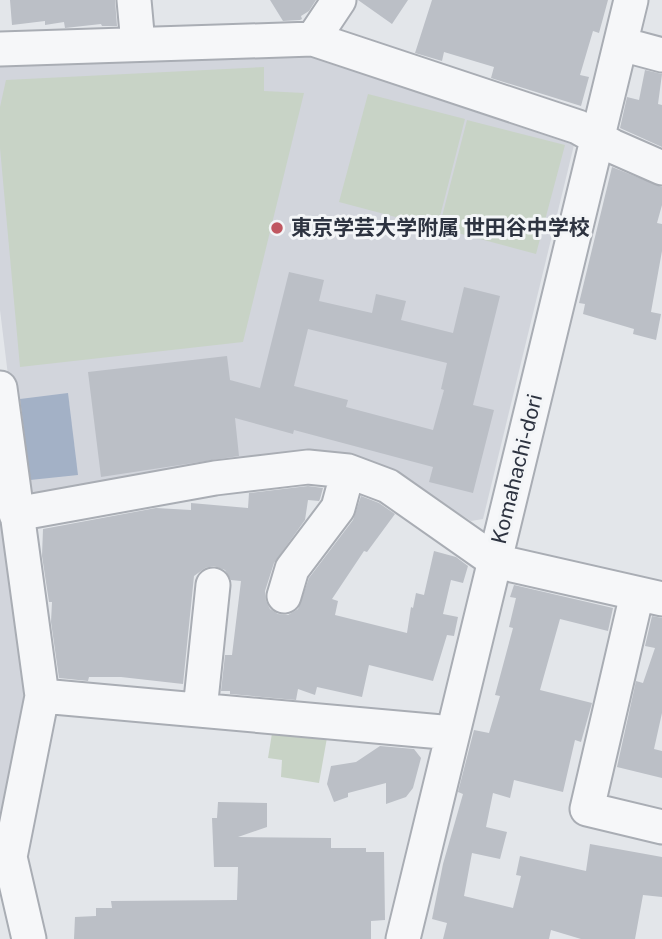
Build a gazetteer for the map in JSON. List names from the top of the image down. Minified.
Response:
{"streets":{"street":["Komahachi-dori"]},"places":["東京学芸大学附属 世田谷中学校"]}
